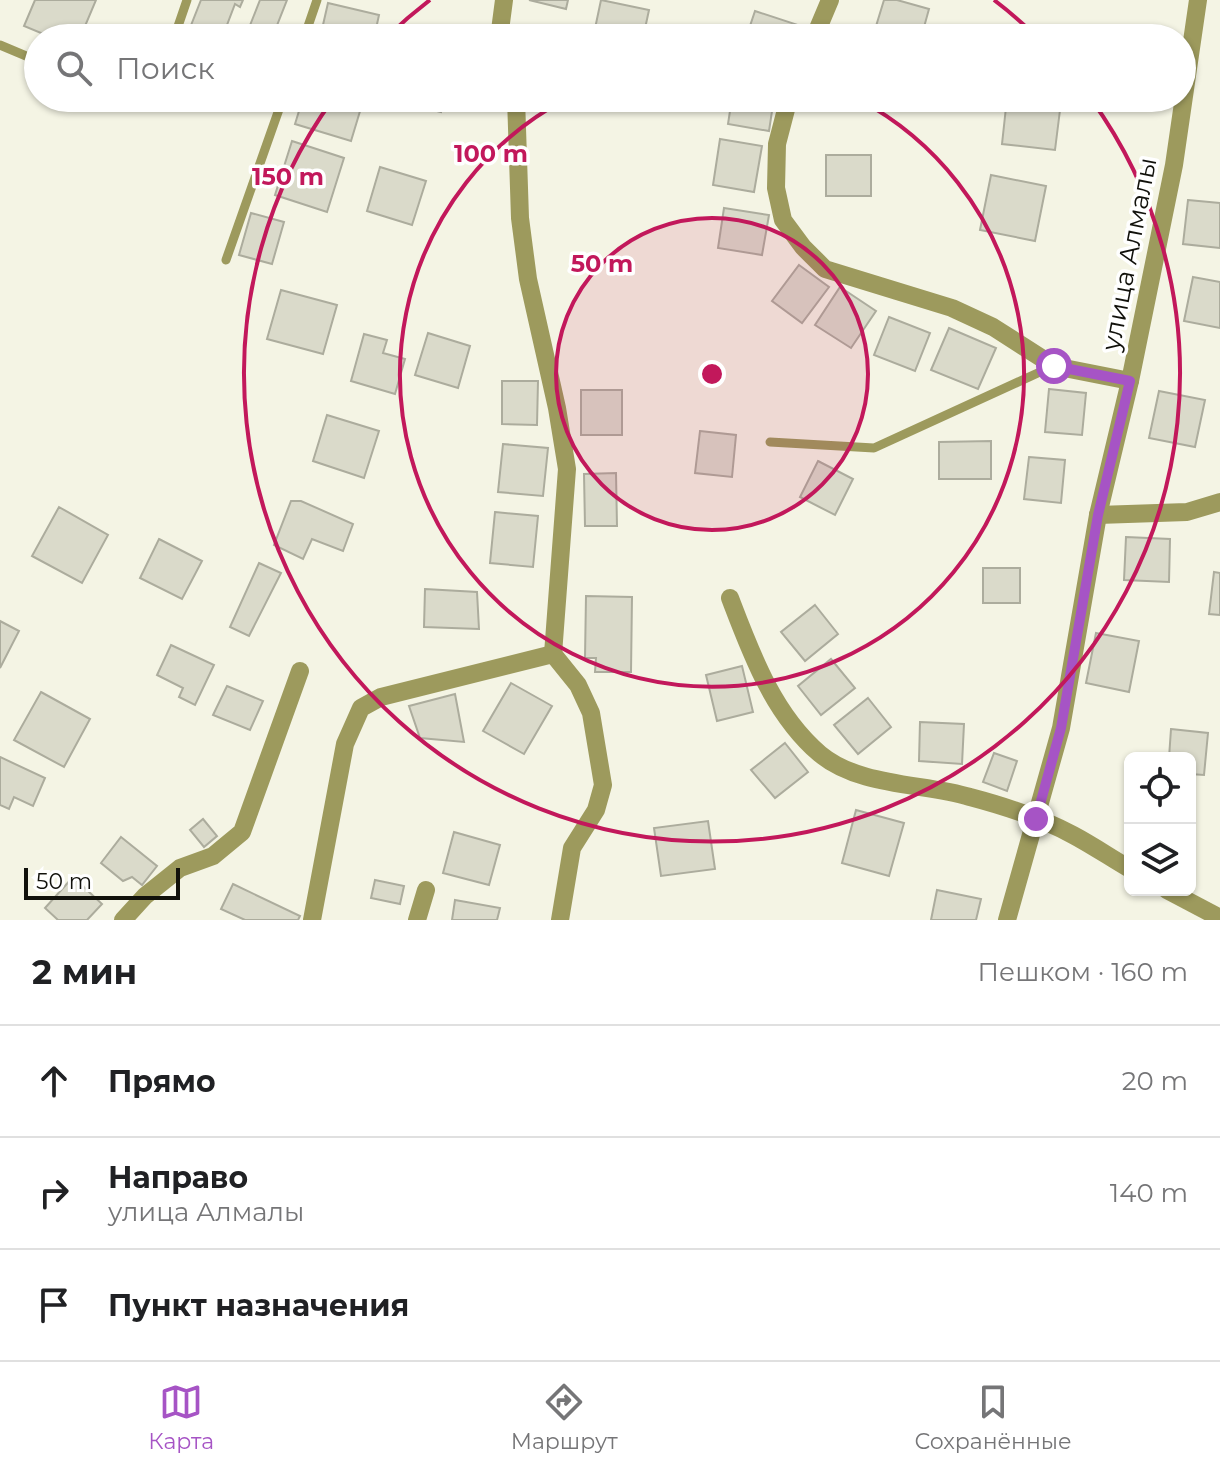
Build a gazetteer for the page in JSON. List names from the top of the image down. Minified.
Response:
{"streets":{"street":["улица Алмалы"]},"scale_bar":"50 m","page":{"search":"Поиск","scale":"50 m","heading":["2 мин","Пешком · 160 m"],"list":[["Прямо","20 m"],["Направо","улица Алмалы","140 m"],"Пункт назначения"],"nav":["Карта","Маршрут","Сохранённые"]},"rings":["100 m","150 m","50 m"]}
